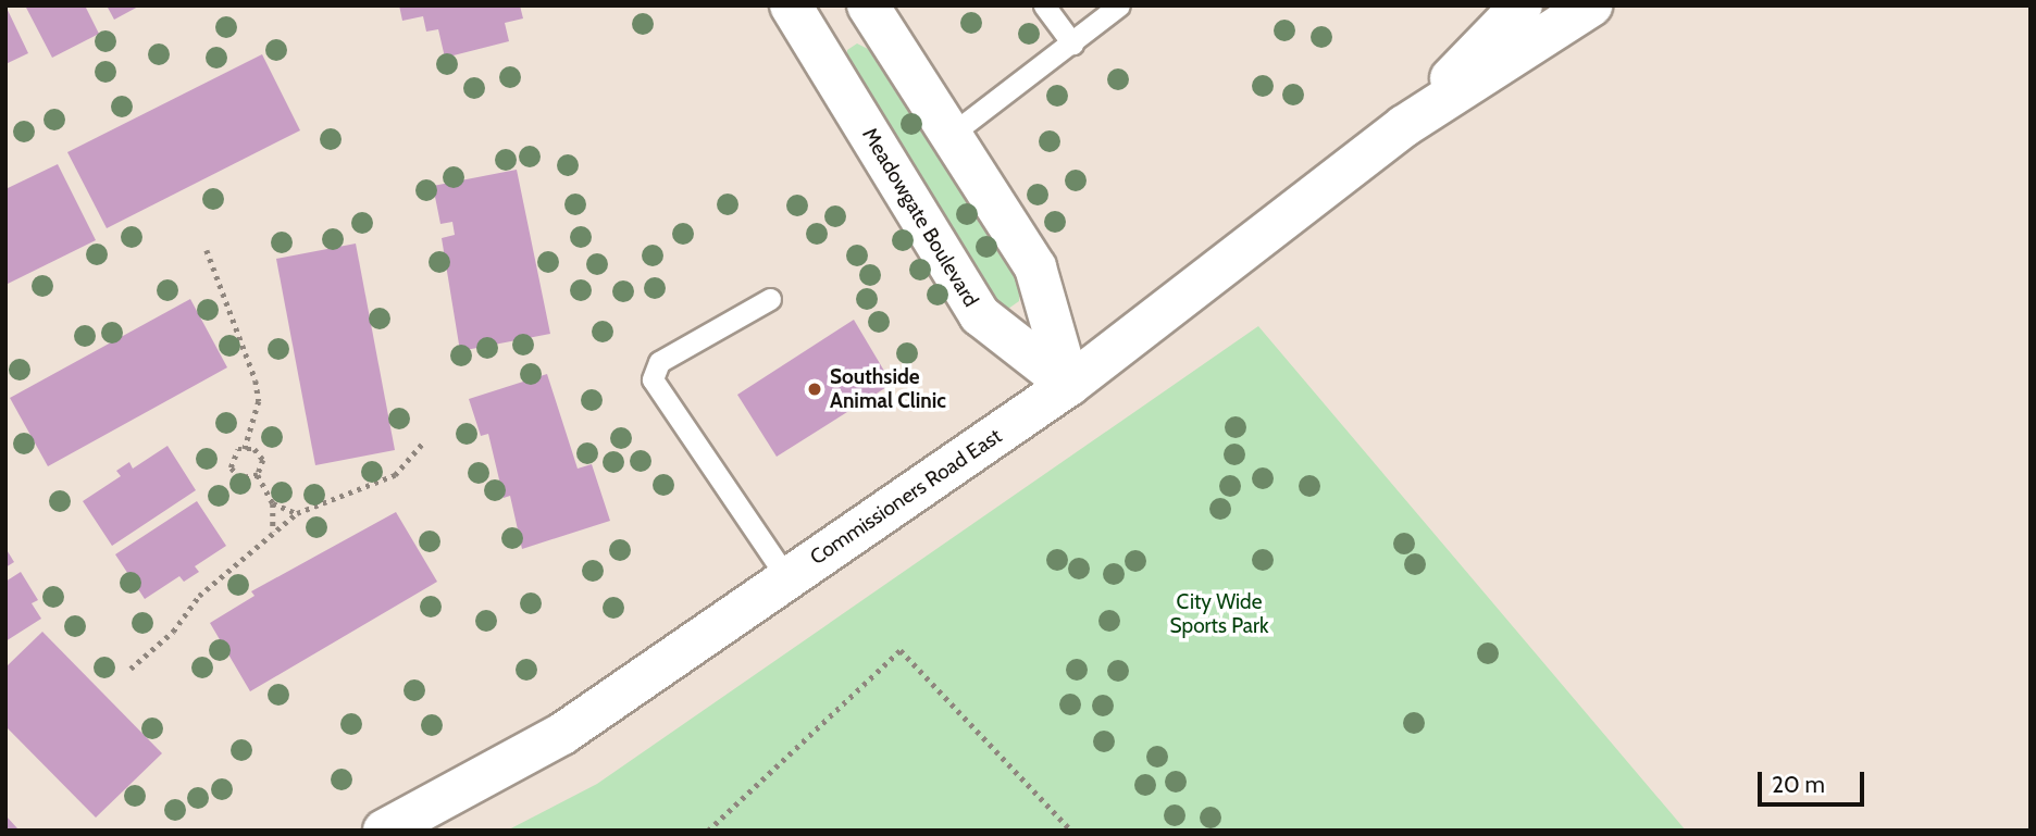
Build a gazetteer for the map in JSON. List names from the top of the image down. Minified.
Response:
{"streets":{"main road":["Meadowgate Boulevard","Commissioners Road East"]},"crossings":[["Meadowgate Boulevard","Commissioners Road East"]],"parks":["City Wide Sports Park"],"places":["Southside Animal Clinic"],"scale_bar":"20 m"}
